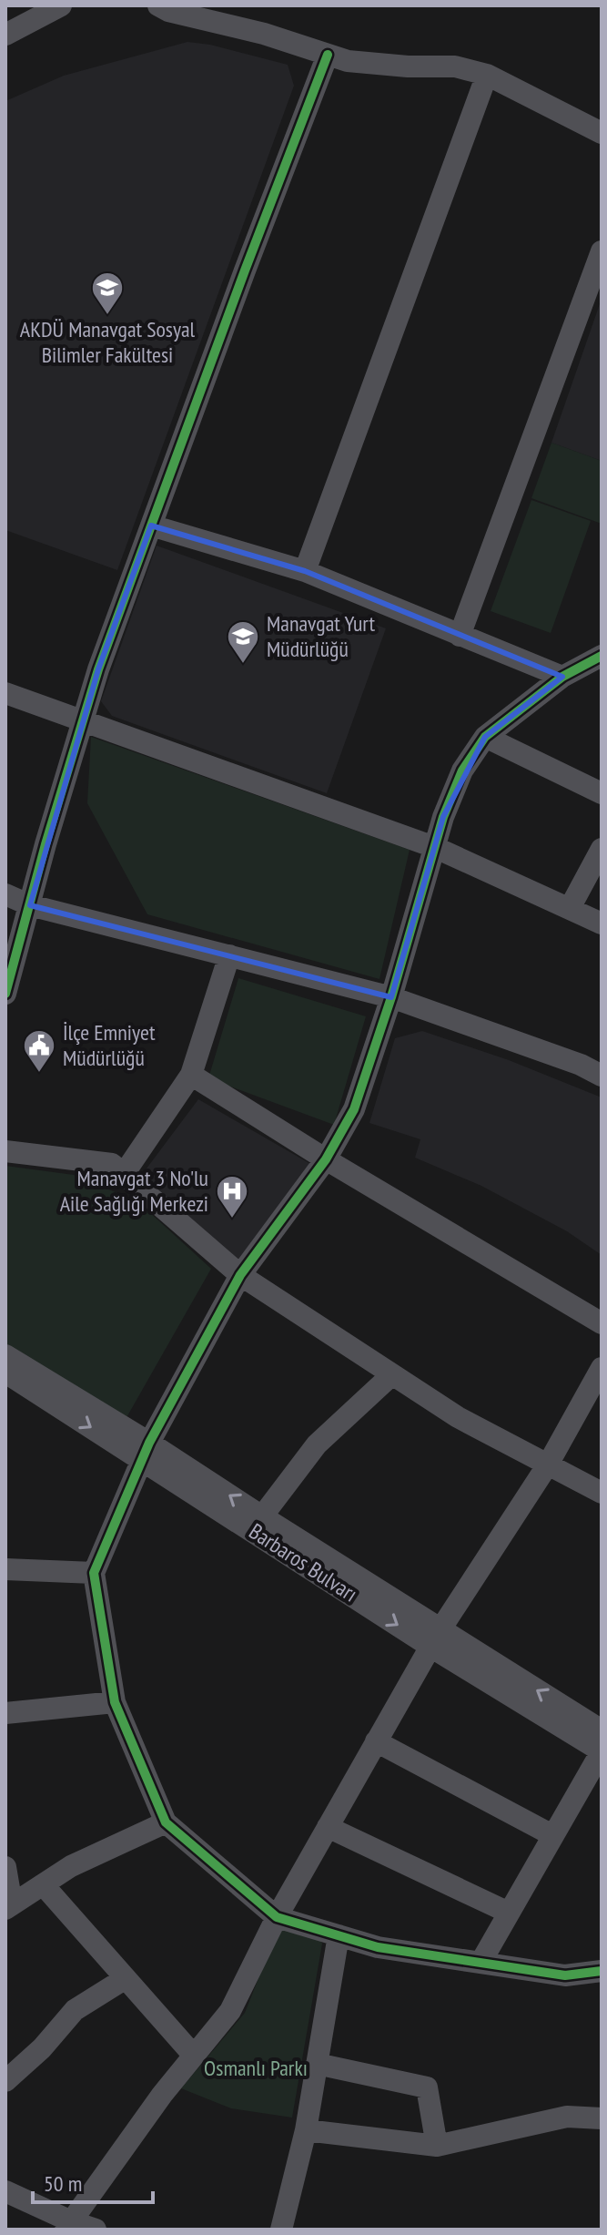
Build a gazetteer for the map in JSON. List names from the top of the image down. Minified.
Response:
{"streets":{"street":["Barbaros Bulvarı"]},"parks":["Osmanlı Parkı"],"places":{"school or university":["AKDÜ Manavgat Sosyal Bilimler Fakültesi","Manavgat Yurt Müdürlüğü"],"public building":["İlçe Emniyet Müdürlüğü"],"hospital":["Manavgat 3 No'lu Aile Sağlığı Merkezi"]},"scale_bar":"50 m"}
